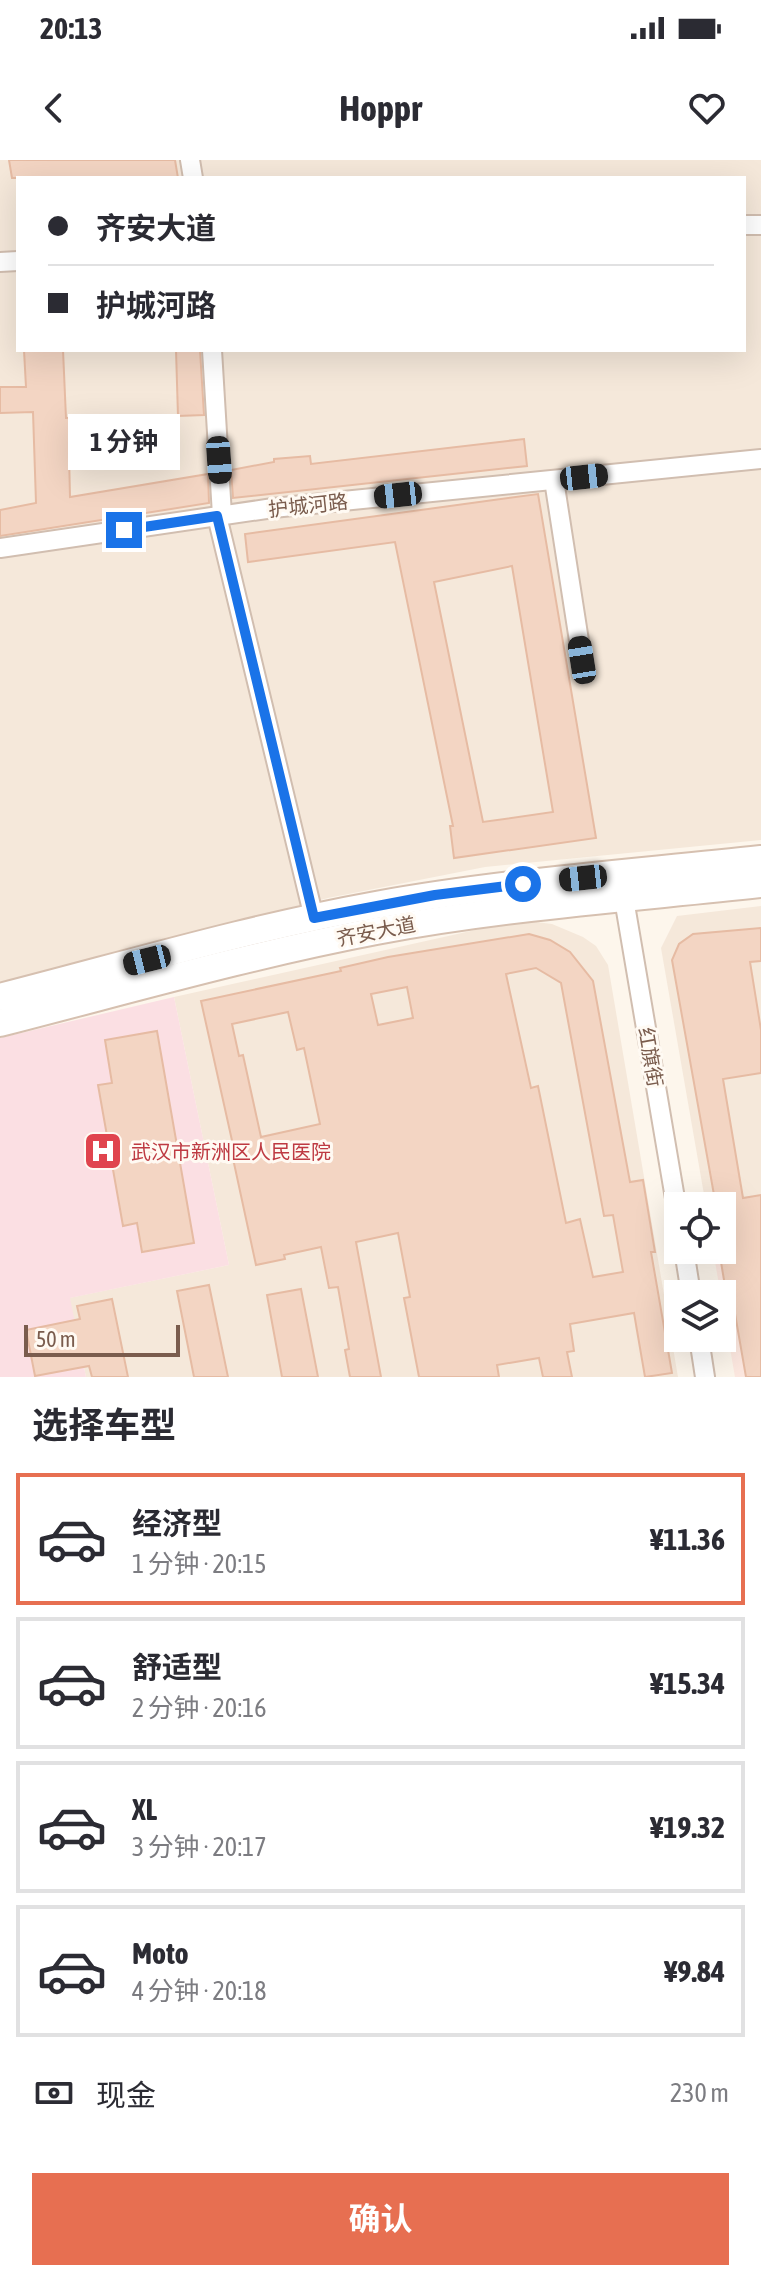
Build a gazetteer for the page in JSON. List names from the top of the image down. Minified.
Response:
{"streets":{"main road":["齐安大道"],"street":["护城河路","红旗街"]},"crossings":[["齐安大道","红旗街"]],"places":{"hospital":["武汉市新洲区人民医院"]},"scale_bar":"50 m","page":{"status":"20:13","header":"Hoppr","banner":["齐安大道","护城河路"],"bubble":"1 分钟","scale":"50 m","heading":"选择车型","list":[{"name":"经济型","note":"1 分钟 · 20:15","value":"¥11.36"},{"name":"舒适型","note":"2 分钟 · 20:16","value":"¥15.34"},{"name":"XL","note":"3 分钟 · 20:17","value":"¥19.32"},{"name":"Moto","note":"4 分钟 · 20:18","value":"¥9.84"}],"pay":["现金","230 m"],"buttons":"确认"}}
